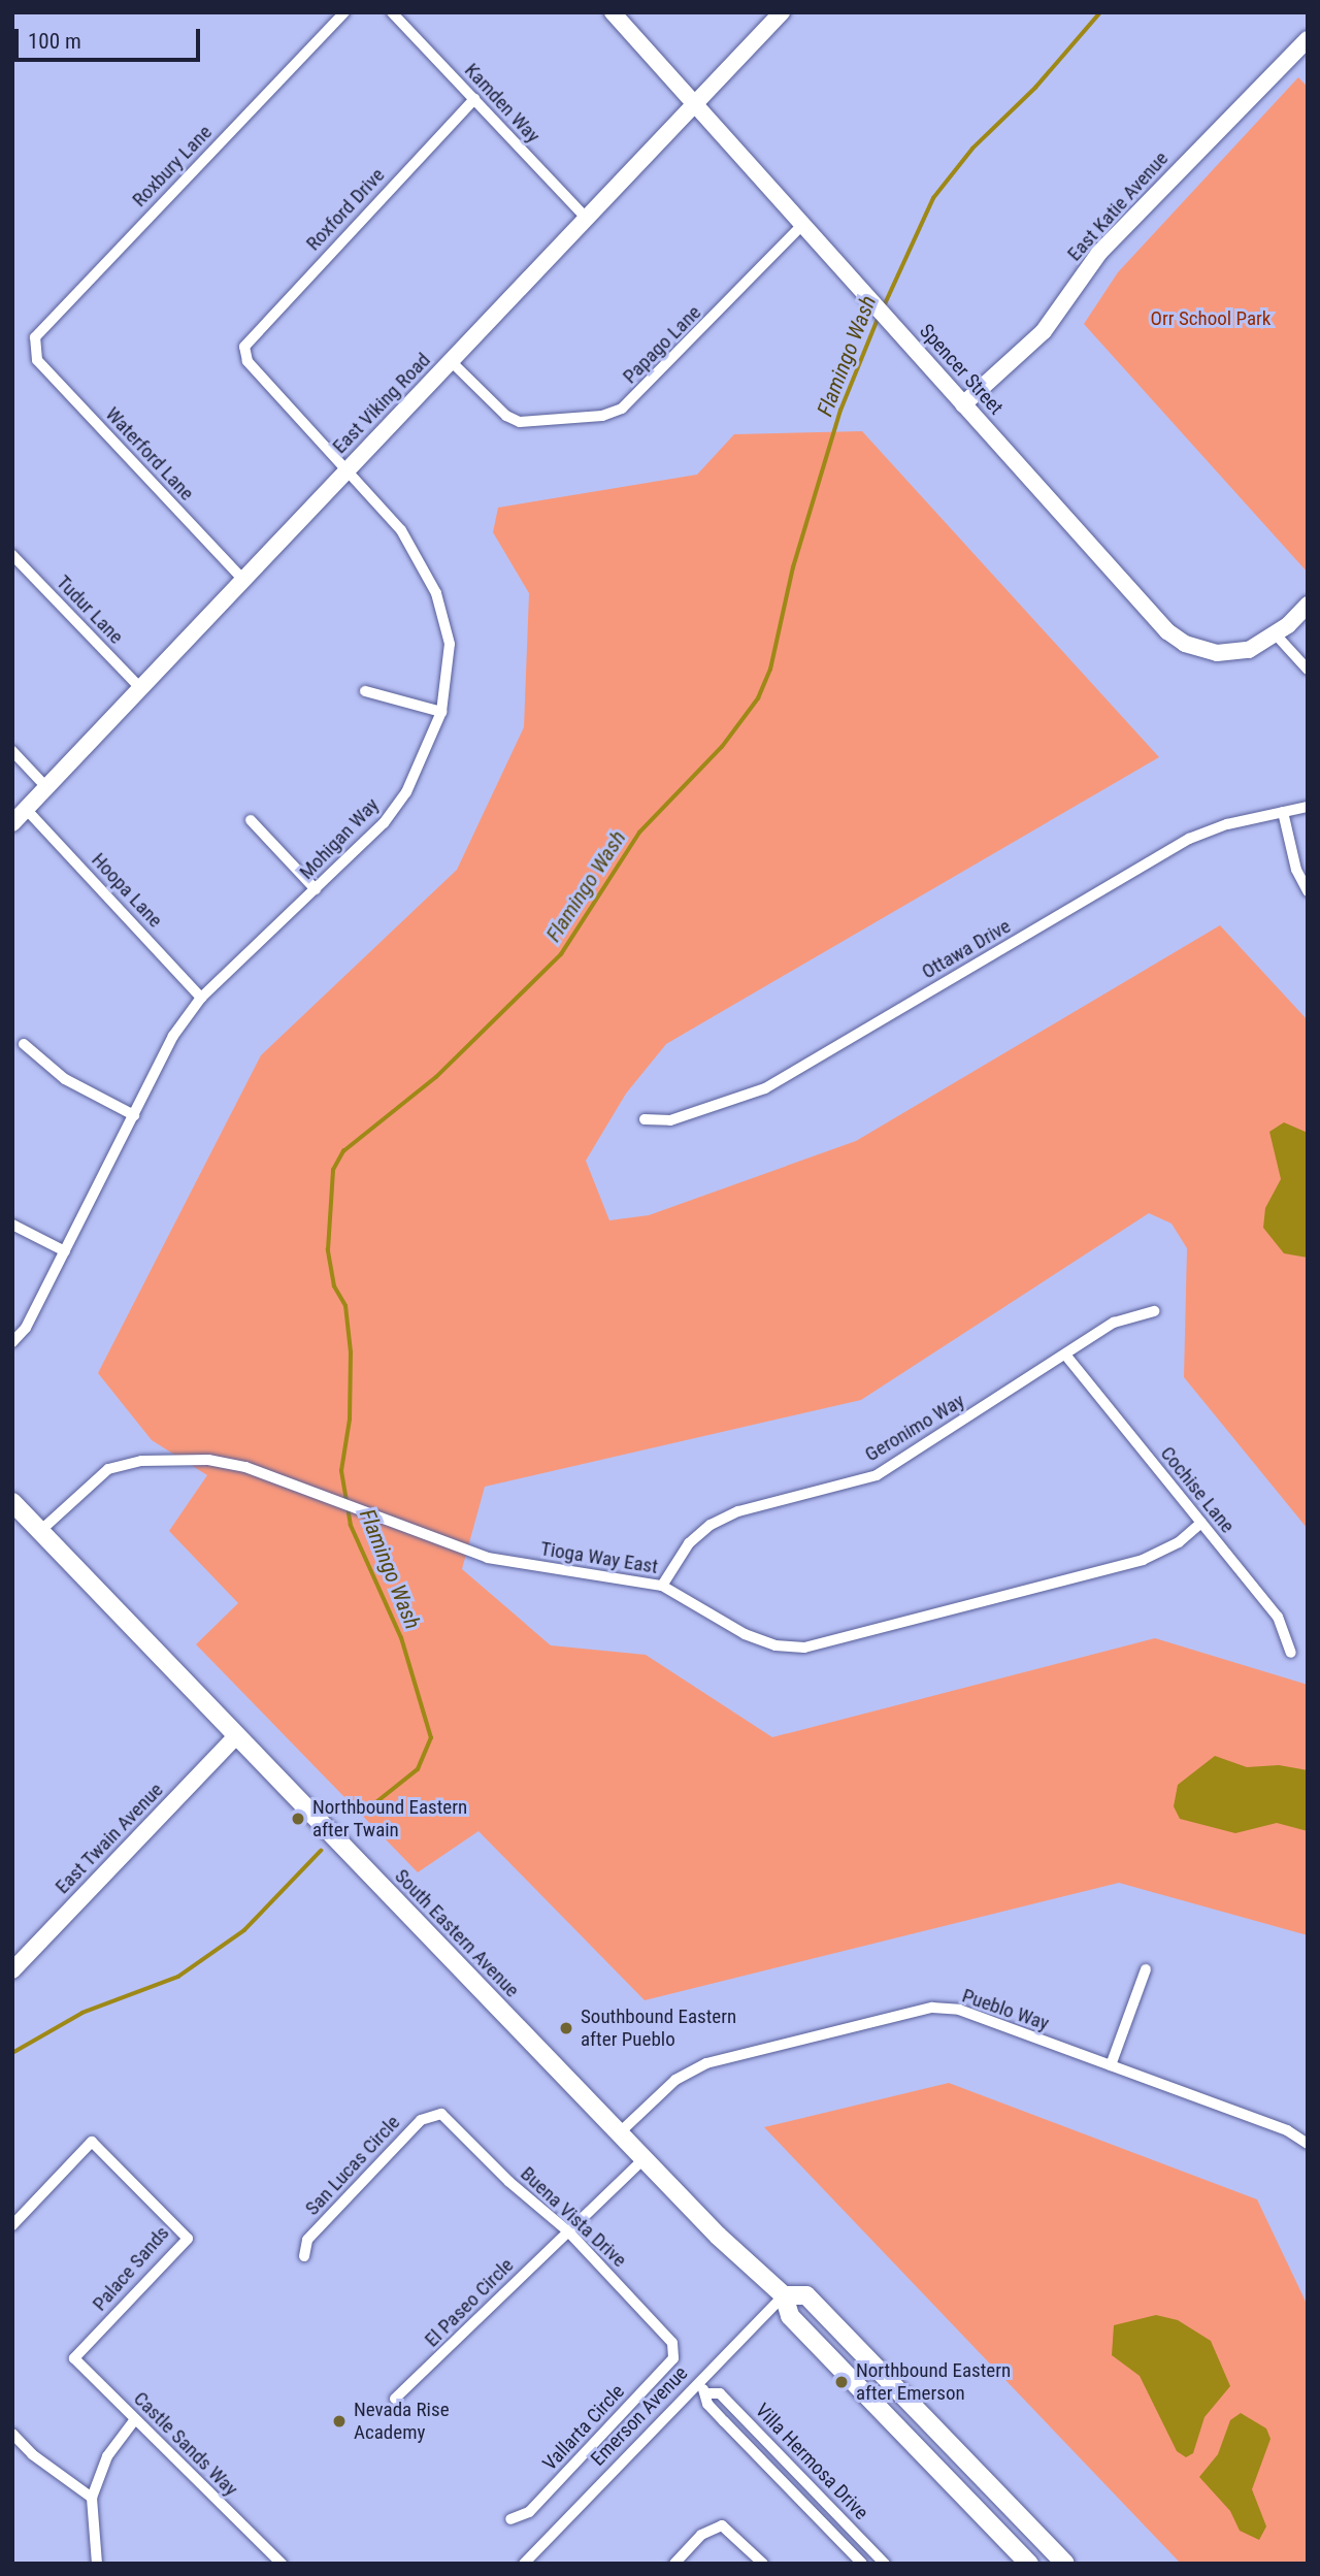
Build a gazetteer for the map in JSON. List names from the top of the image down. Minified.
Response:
{"streets":{"main road":["South Eastern Avenue"],"street":["Kamden Way","Roxbury Lane","East Katie Avenue","Roxford Drive","Papago Lane","Spencer Street","East Viking Road","Waterford Lane","Tudur Lane","Mohigan Way","Hoopa Lane","Ottawa Drive","Geronimo Way","Cochise Lane","Tioga Way East","East Twain Avenue","Pueblo Way","San Lucas Circle","Buena Vista Drive","Palace Sands","El Paseo Circle","Emerson Avenue","Vallarta Circle","Castle Sands Way","Villa Hermosa Drive"]},"crossings":[["Kamden Way","Roxford Drive"],["Kamden Way","East Viking Road"],["Roxbury Lane","Waterford Lane"],["East Katie Avenue","Spencer Street"],["Roxford Drive","Mohigan Way"],["Papago Lane","Spencer Street"],["Papago Lane","East Viking Road"],["Spencer Street","East Viking Road"],["East Viking Road","Waterford Lane"],["East Viking Road","Tudur Lane"],["East Viking Road","Mohigan Way"],["East Viking Road","Hoopa Lane"],["Mohigan Way","Hoopa Lane"],["Geronimo Way","Cochise Lane"],["Geronimo Way","Tioga Way East"],["Cochise Lane","Tioga Way East"],["Tioga Way East","South Eastern Avenue"],["East Twain Avenue","South Eastern Avenue"],["South Eastern Avenue","Pueblo Way"],["South Eastern Avenue","El Paseo Circle"],["South Eastern Avenue","Emerson Avenue"],["San Lucas Circle","Buena Vista Drive"],["Buena Vista Drive","El Paseo Circle"],["Buena Vista Drive","Vallarta Circle"],["Palace Sands","Castle Sands Way"],["Emerson Avenue","Villa Hermosa Drive"]],"water":["Flamingo Wash"],"parks":["Orr School Park"],"places":["Northbound Eastern after Twain","Southbound Eastern after Pueblo","Northbound Eastern after Emerson","Nevada Rise Academy"],"scale_bar":"100 m"}
